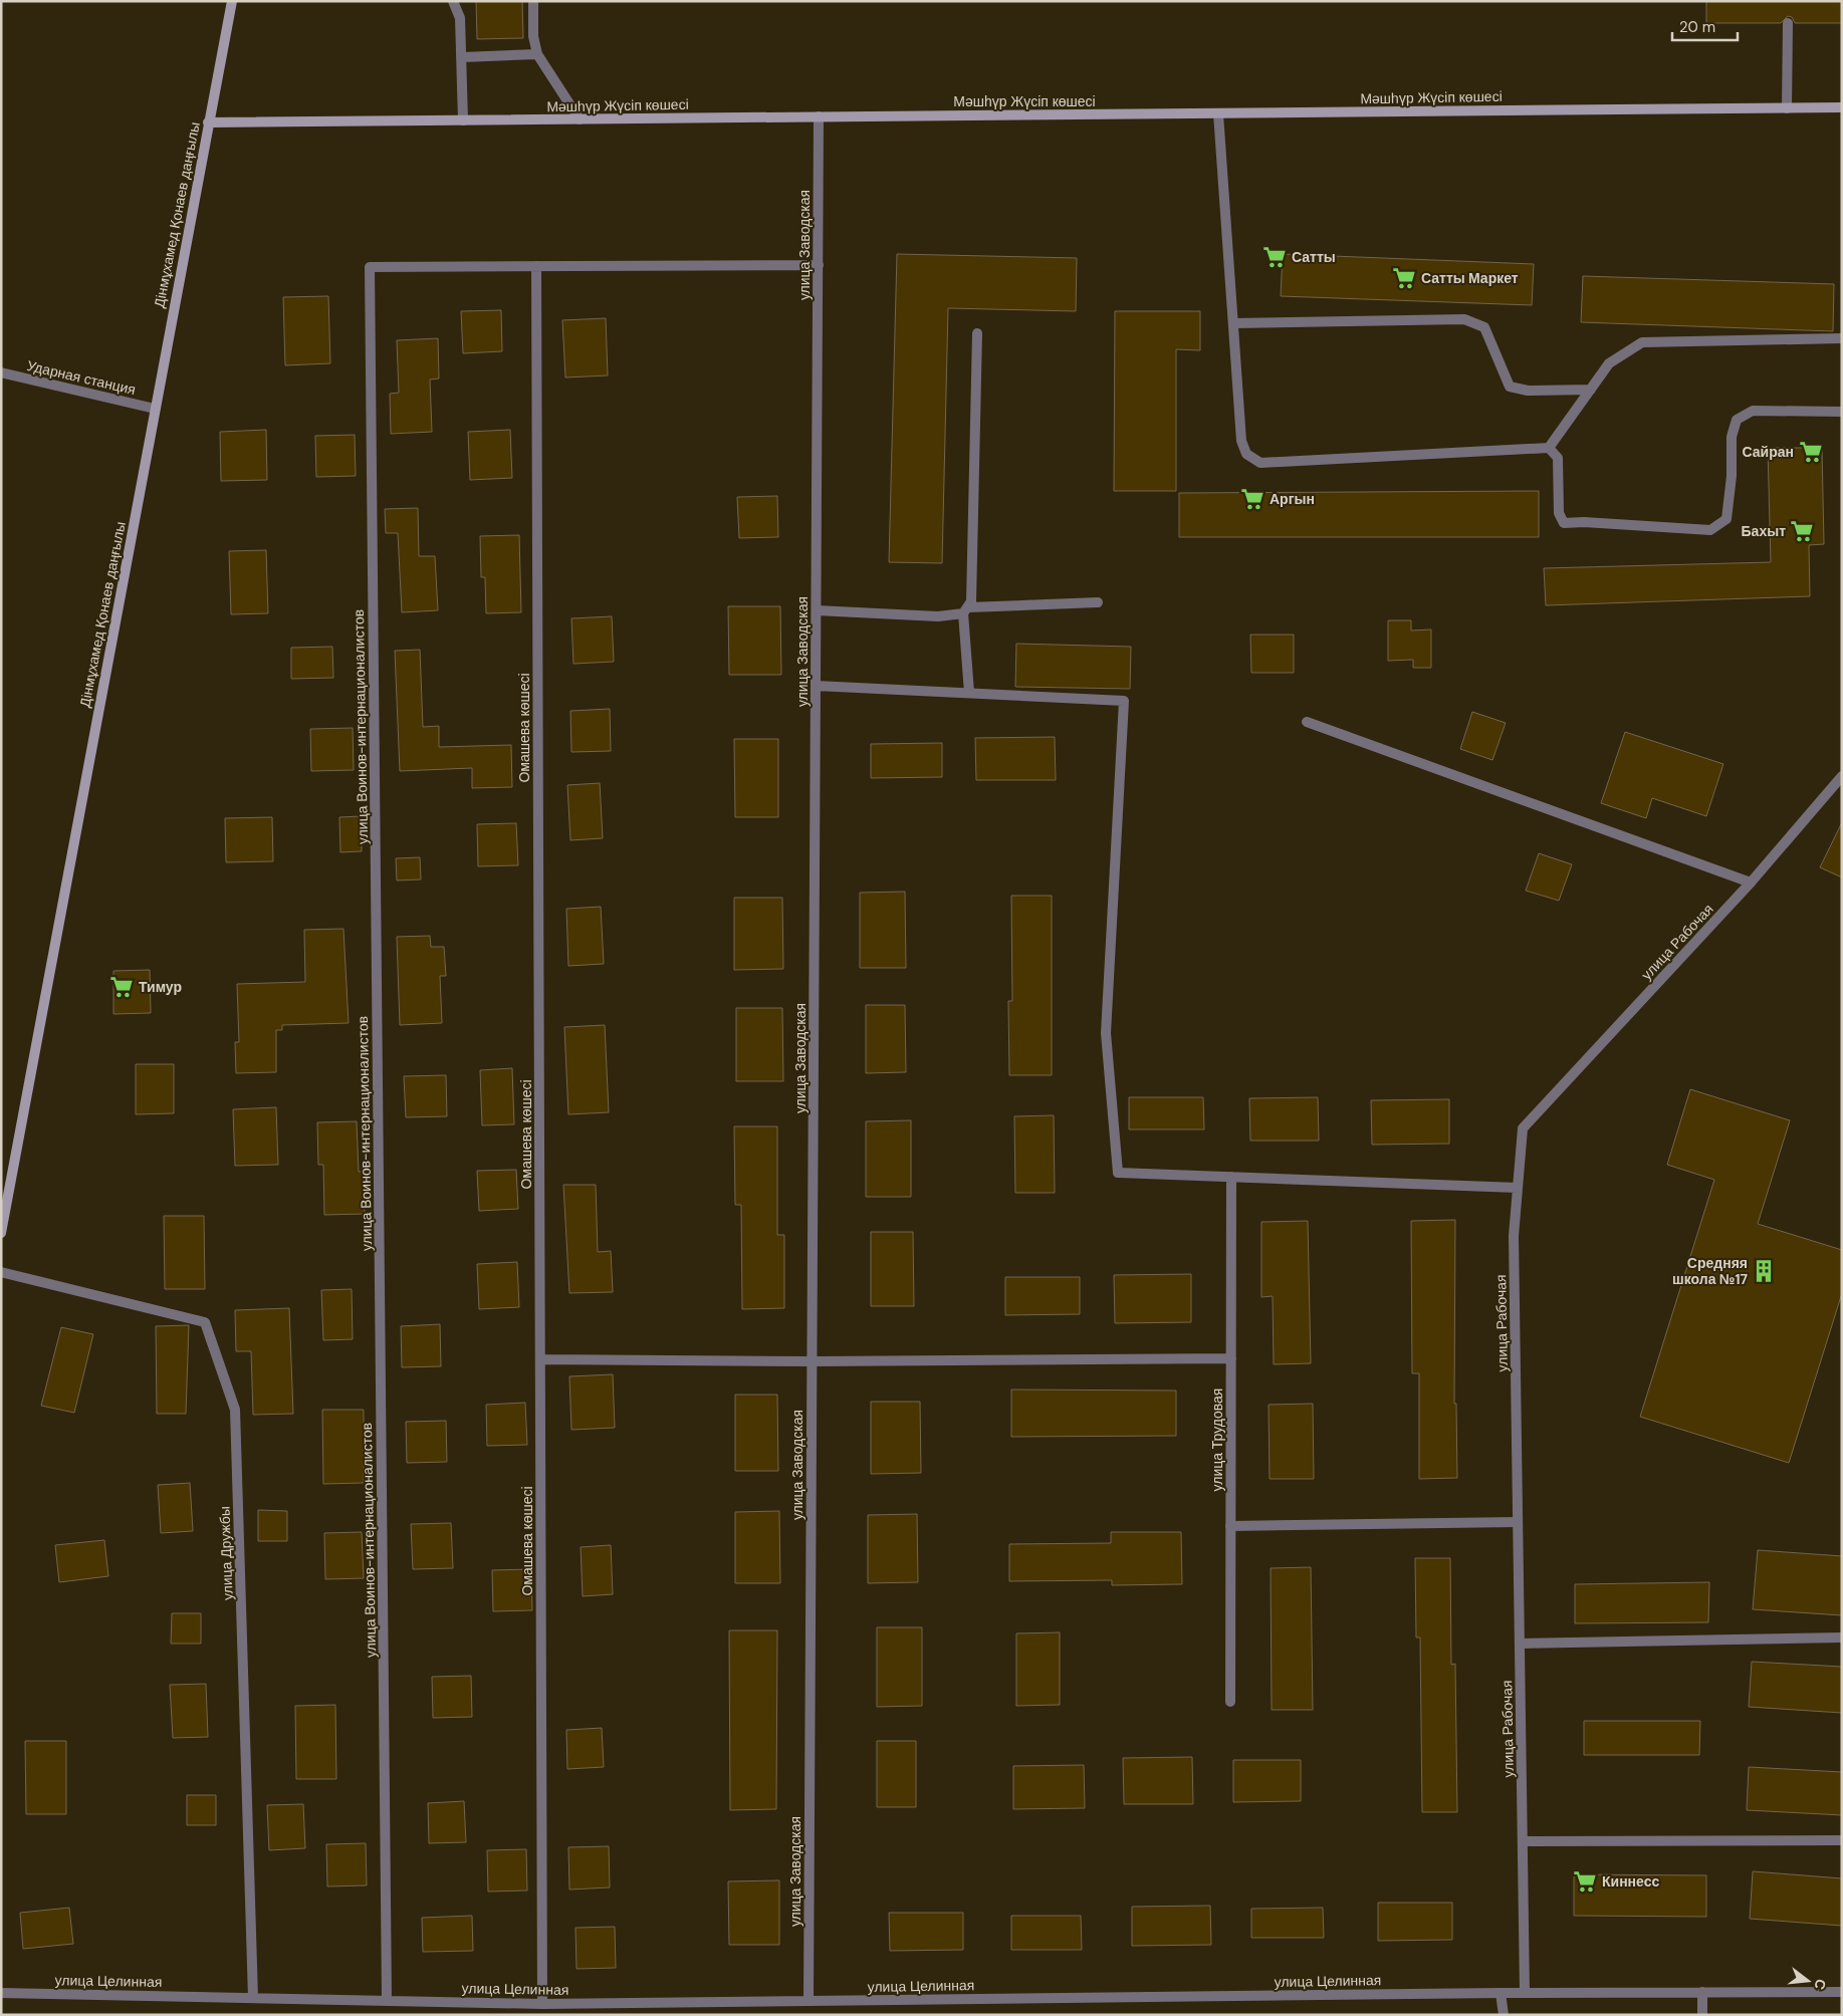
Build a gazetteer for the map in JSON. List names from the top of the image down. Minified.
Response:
{"streets":{"main road":["Мәшһүр Жүсіп көшесі","Дінмұхамед Қонаев даңғылы"],"street":["улица Заводская","Ударная станция","улица Воинов-интернационалистов","Омашева көшесі","улица Рабочая","улица Трудовая","улица Дружбы","улица Целинная"]},"crossings":[["Мәшһүр Жүсіп көшесі","Дінмұхамед Қонаев даңғылы"],["Мәшһүр Жүсіп көшесі","улица Заводская"],["Дінмұхамед Қонаев даңғылы","Ударная станция"],["улица Заводская","улица Целинная"],["улица Воинов-интернационалистов","Омашева көшесі"],["улица Воинов-интернационалистов","улица Целинная"],["Омашева көшесі","улица Целинная"],["улица Рабочая","улица Целинная"],["улица Дружбы","улица Целинная"]],"places":{"supermarket":["Сатты","Сатты Маркет","Сайран","Аргын","Бахыт","Тимур","Киннесс"],"building":["Средняя школа №17"]},"scale_bar":"20 m","north":"right"}
